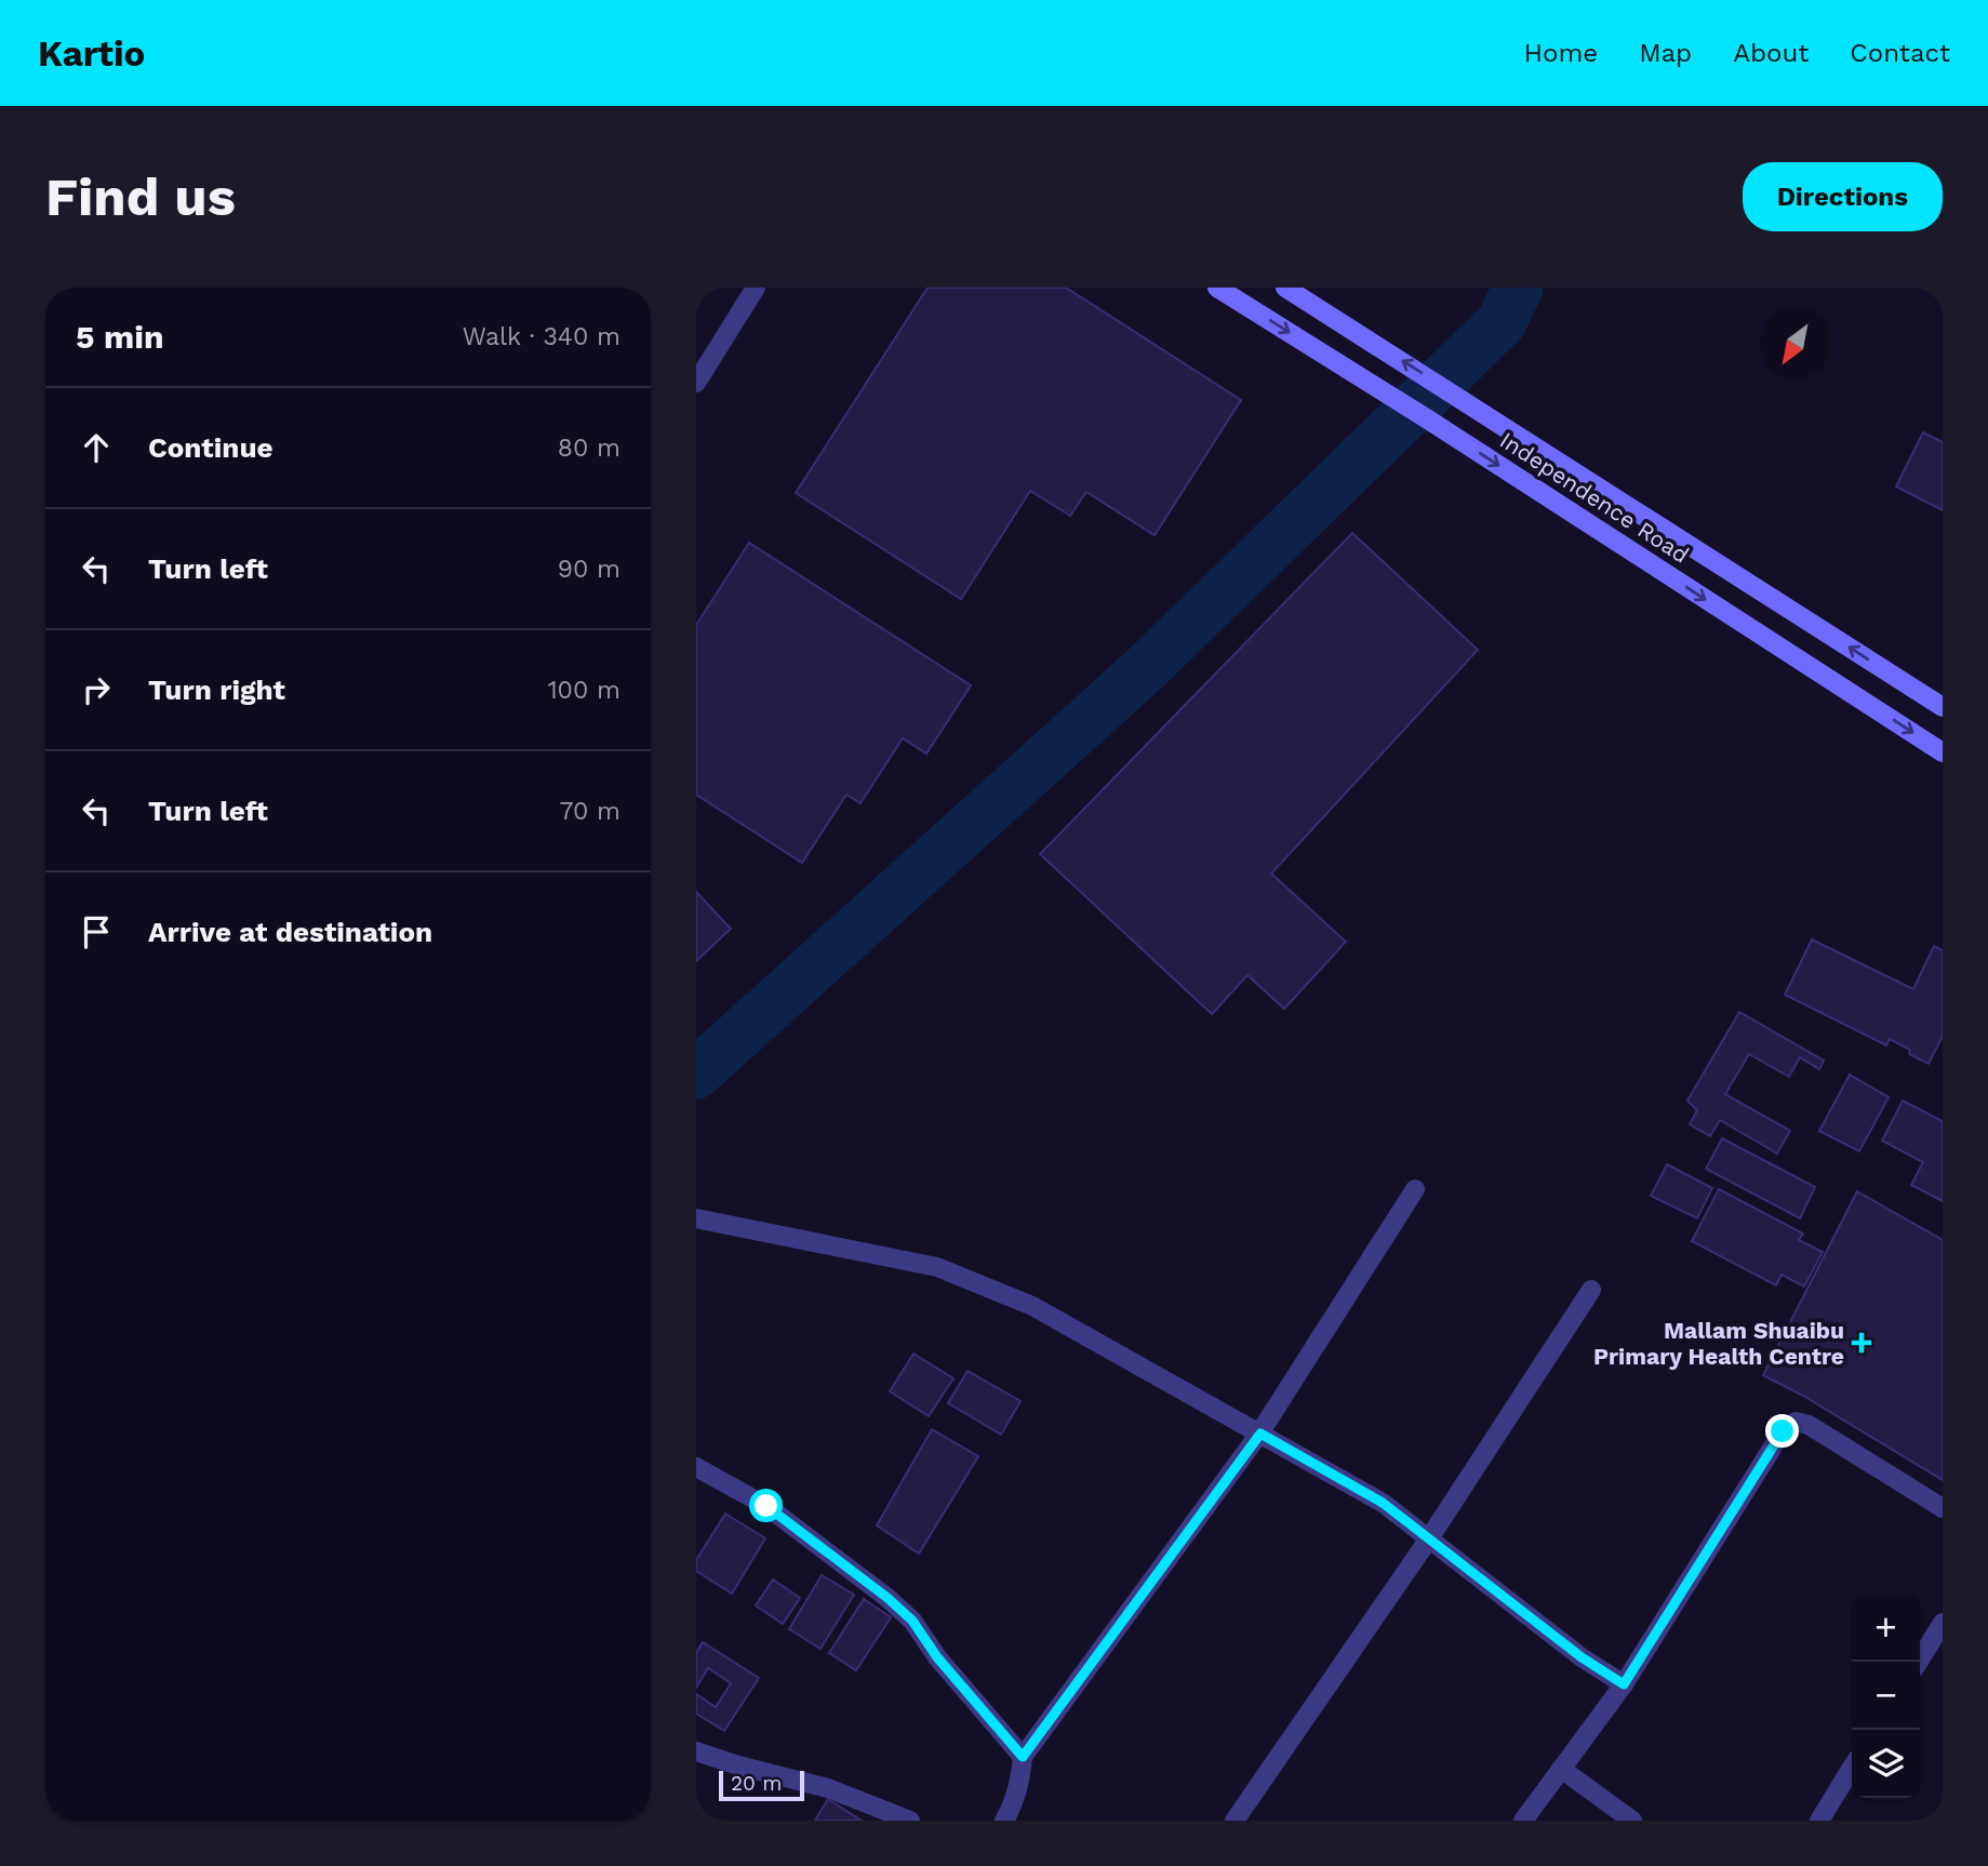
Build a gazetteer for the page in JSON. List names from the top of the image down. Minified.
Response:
{"streets":{"main road":["Independence Road"]},"places":{"health":["Mallam Shuaibu Primary Health Centre"]},"scale_bar":"20 m","north":"bottom left","page":{"header":"Kartio","nav":["Home","Map","About","Contact"],"buttons":"Directions","title":"Find us","heading":["5 min","Walk · 340 m"],"list":[["Continue","80 m"],["Turn left","90 m"],["Turn right","100 m"],["Turn left","70 m"],"Arrive at destination"],"map_buttons":["+","−"],"scale":"20 m"}}
